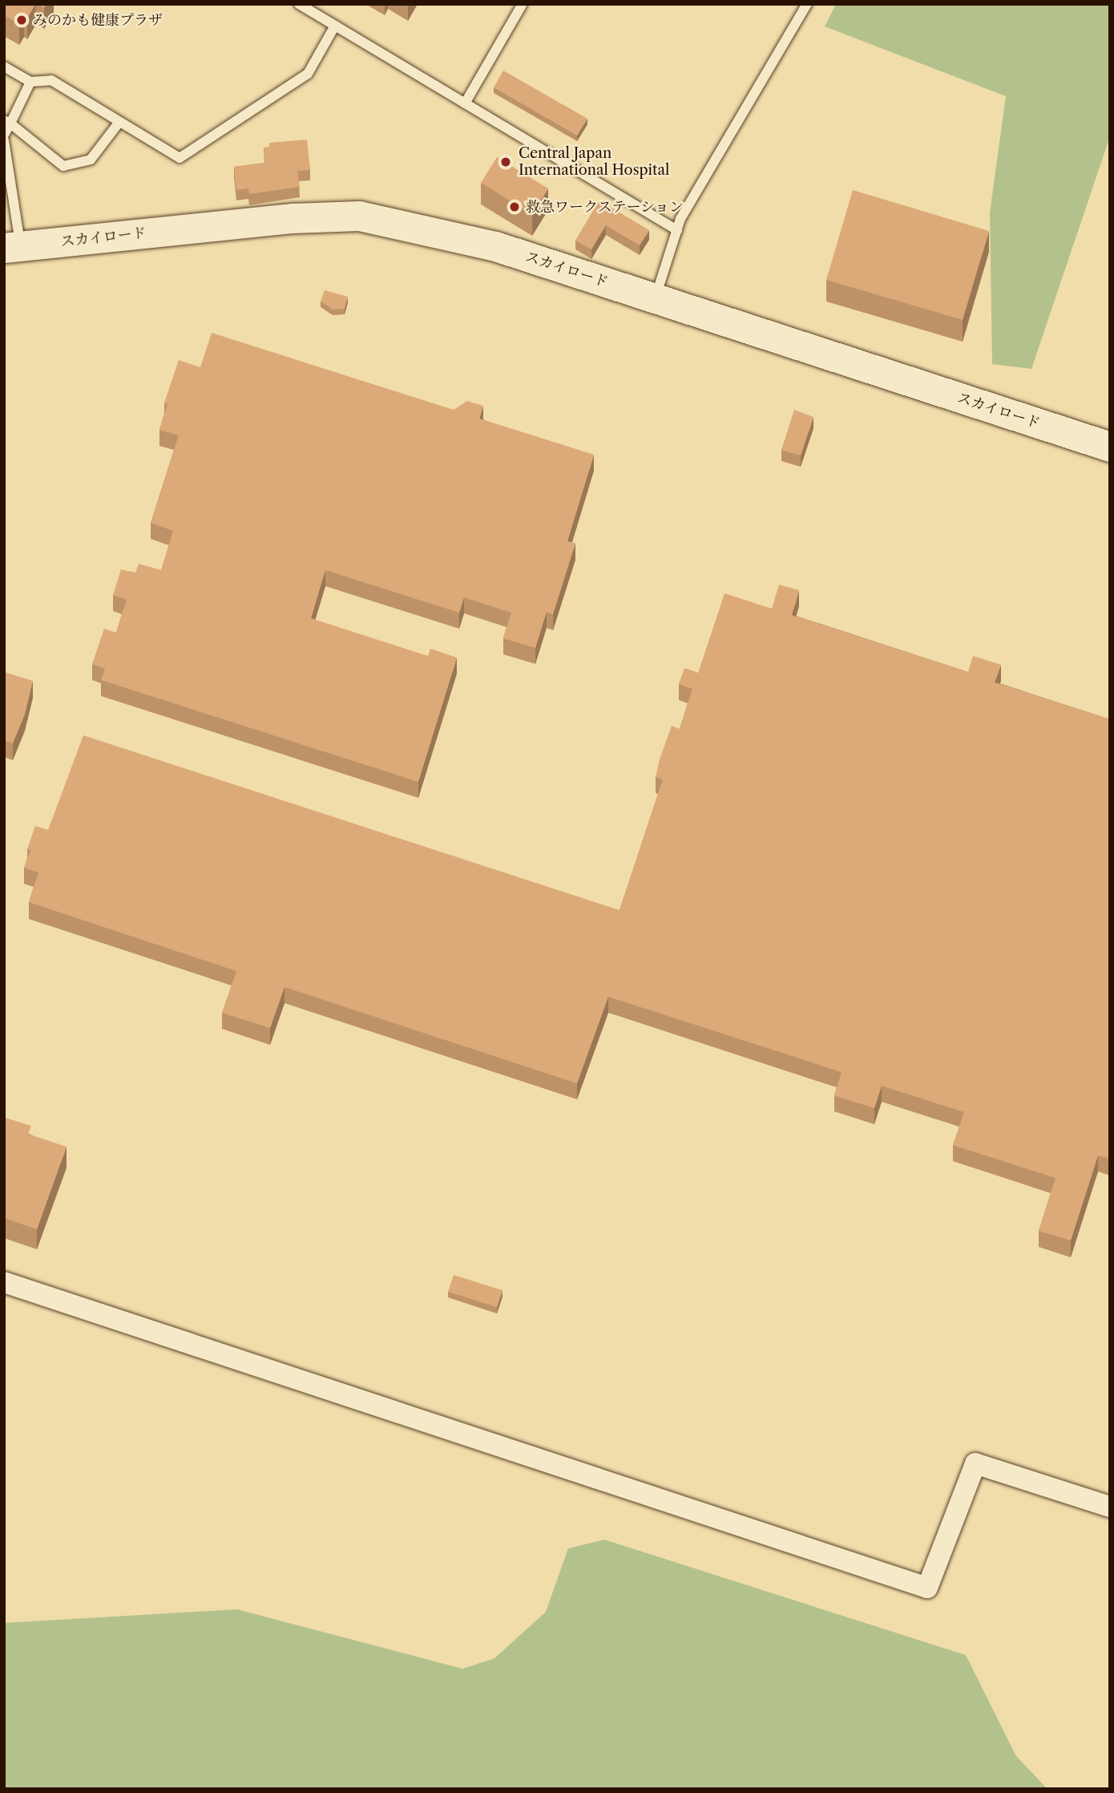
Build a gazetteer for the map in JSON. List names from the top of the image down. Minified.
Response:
{"streets":{"street":["スカイロード"]},"places":["みのかも健康プラザ","Central Japan International Hospital","救急ワークステーション"]}
